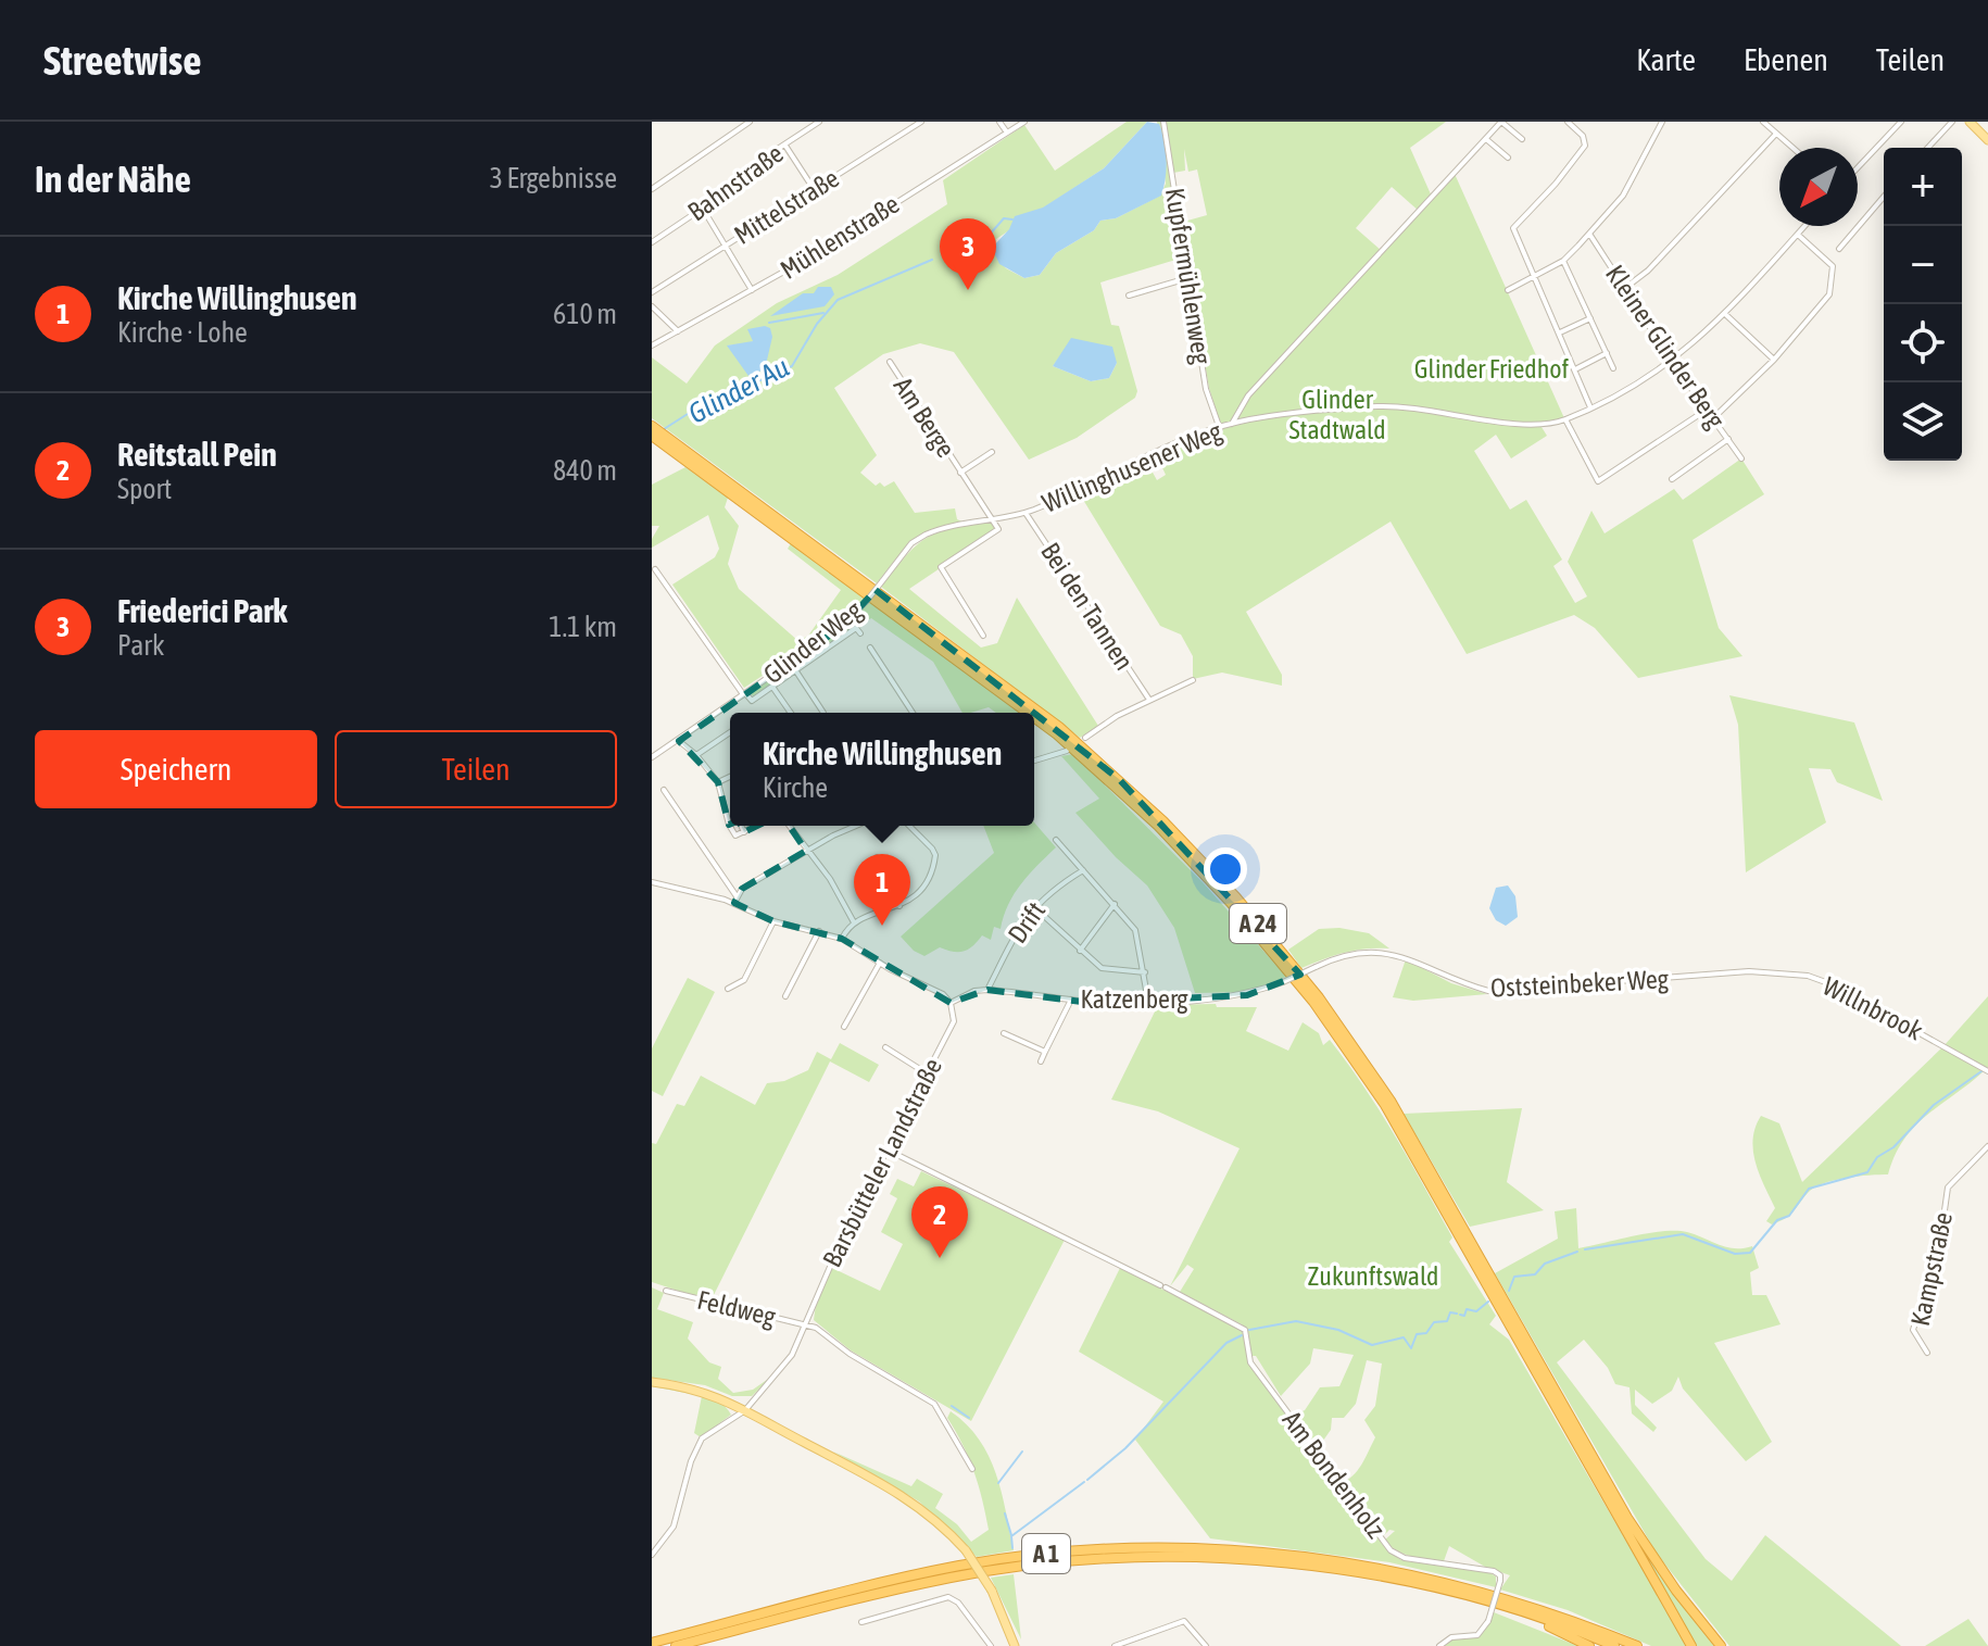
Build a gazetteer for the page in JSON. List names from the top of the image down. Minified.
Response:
{"streets":{"highway":["A 24","A 1"],"street":["Bahnstraße","Mittelstraße","Mühlenstraße","Kupfermühlenweg","Kleiner Glinder Berg","Am Berge","Willinghusener Weg","Bei den Tannen","Glinder Weg","Drift","Oststeinbeker Weg","Katzenberg","Willnbrook","Barsbütteler Landstraße","Kampstraße","Feldweg","Am Bondenholz"]},"crossings":[["Kupfermühlenweg","Willinghusener Weg"],["Am Berge","Willinghusener Weg"],["Willinghusener Weg","Bei den Tannen"],["Willinghusener Weg","Glinder Weg"],["Drift","Katzenberg"],["Oststeinbeker Weg","Katzenberg"],["Oststeinbeker Weg","Willnbrook"],["Katzenberg","Barsbütteler Landstraße"],["Barsbütteler Landstraße","Feldweg"],["Barsbütteler Landstraße","Am Bondenholz"]],"water":["Glinder Au"],"parks":["Glinder Friedhof","Glinder Stadtwald","Zukunftswald"],"north":"bottom left","page":{"header":"Streetwise","nav":["Karte","Ebenen","Teilen"],"heading":["In der Nähe","3 Ergebnisse"],"map_buttons":["+","−"],"pins":["3","1","2"],"list":[{"mark":"1","name":"Kirche Willinghusen","note":"Kirche · Lohe","value":"610 m"},{"mark":"2","name":"Reitstall Pein","note":"Sport","value":"840 m"},{"mark":"3","name":"Friederici Park","note":"Park","value":"1.1 km"}],"buttons":["Speichern","Teilen"],"popup":["Kirche Willinghusen","Kirche"]}}
